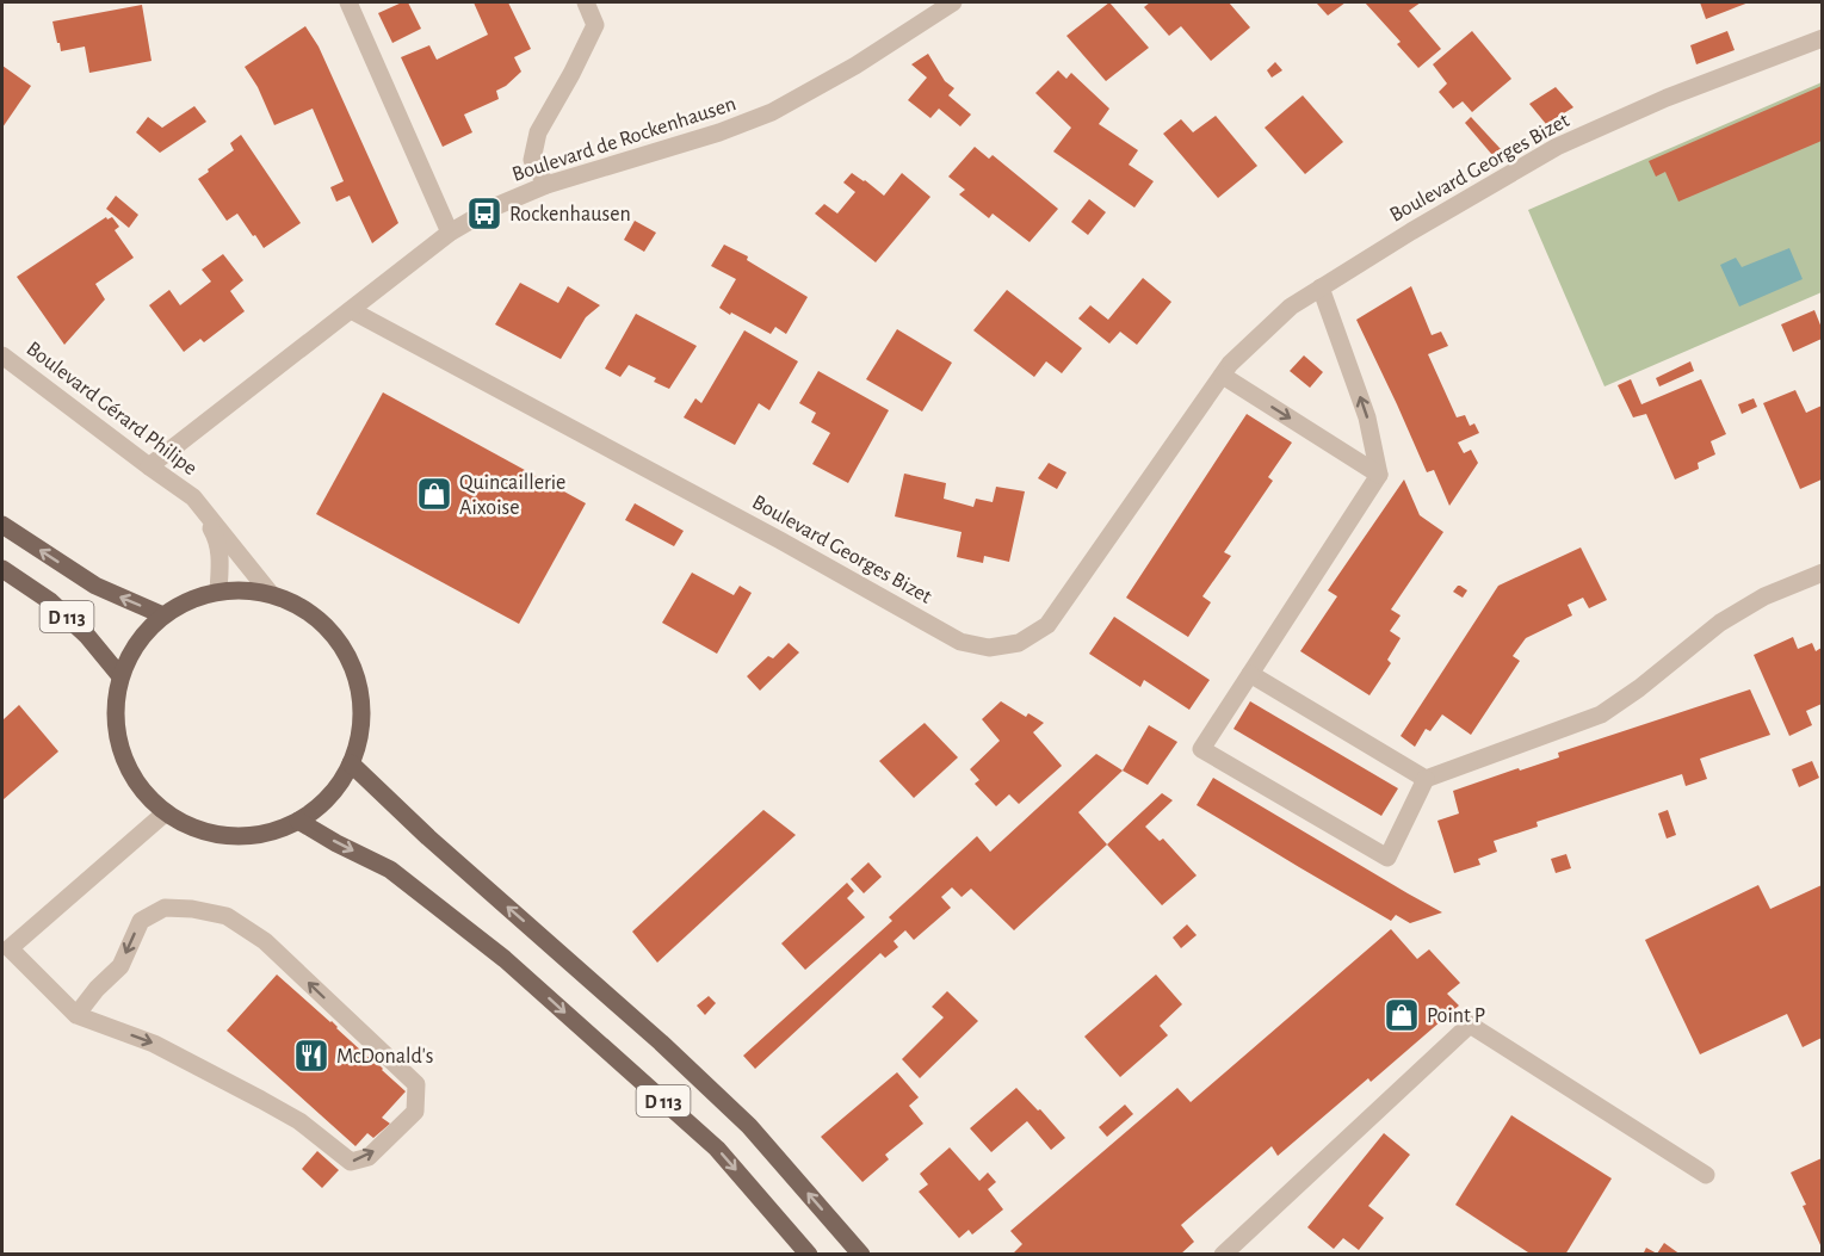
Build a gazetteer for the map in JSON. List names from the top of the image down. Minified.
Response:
{"streets":{"main road":["D 113"],"street":["Boulevard de Rockenhausen","Boulevard Georges Bizet","Boulevard Gérard Philipe"]},"crossings":[["Boulevard de Rockenhausen","Boulevard Georges Bizet"],["Boulevard de Rockenhausen","Boulevard Gérard Philipe"],["Boulevard Gérard Philipe","D 113"]],"places":{"bus stop":["Rockenhausen"],"shop":["Quincaillerie Aixoise","Point P"],"restaurant":["McDonald's"]}}
